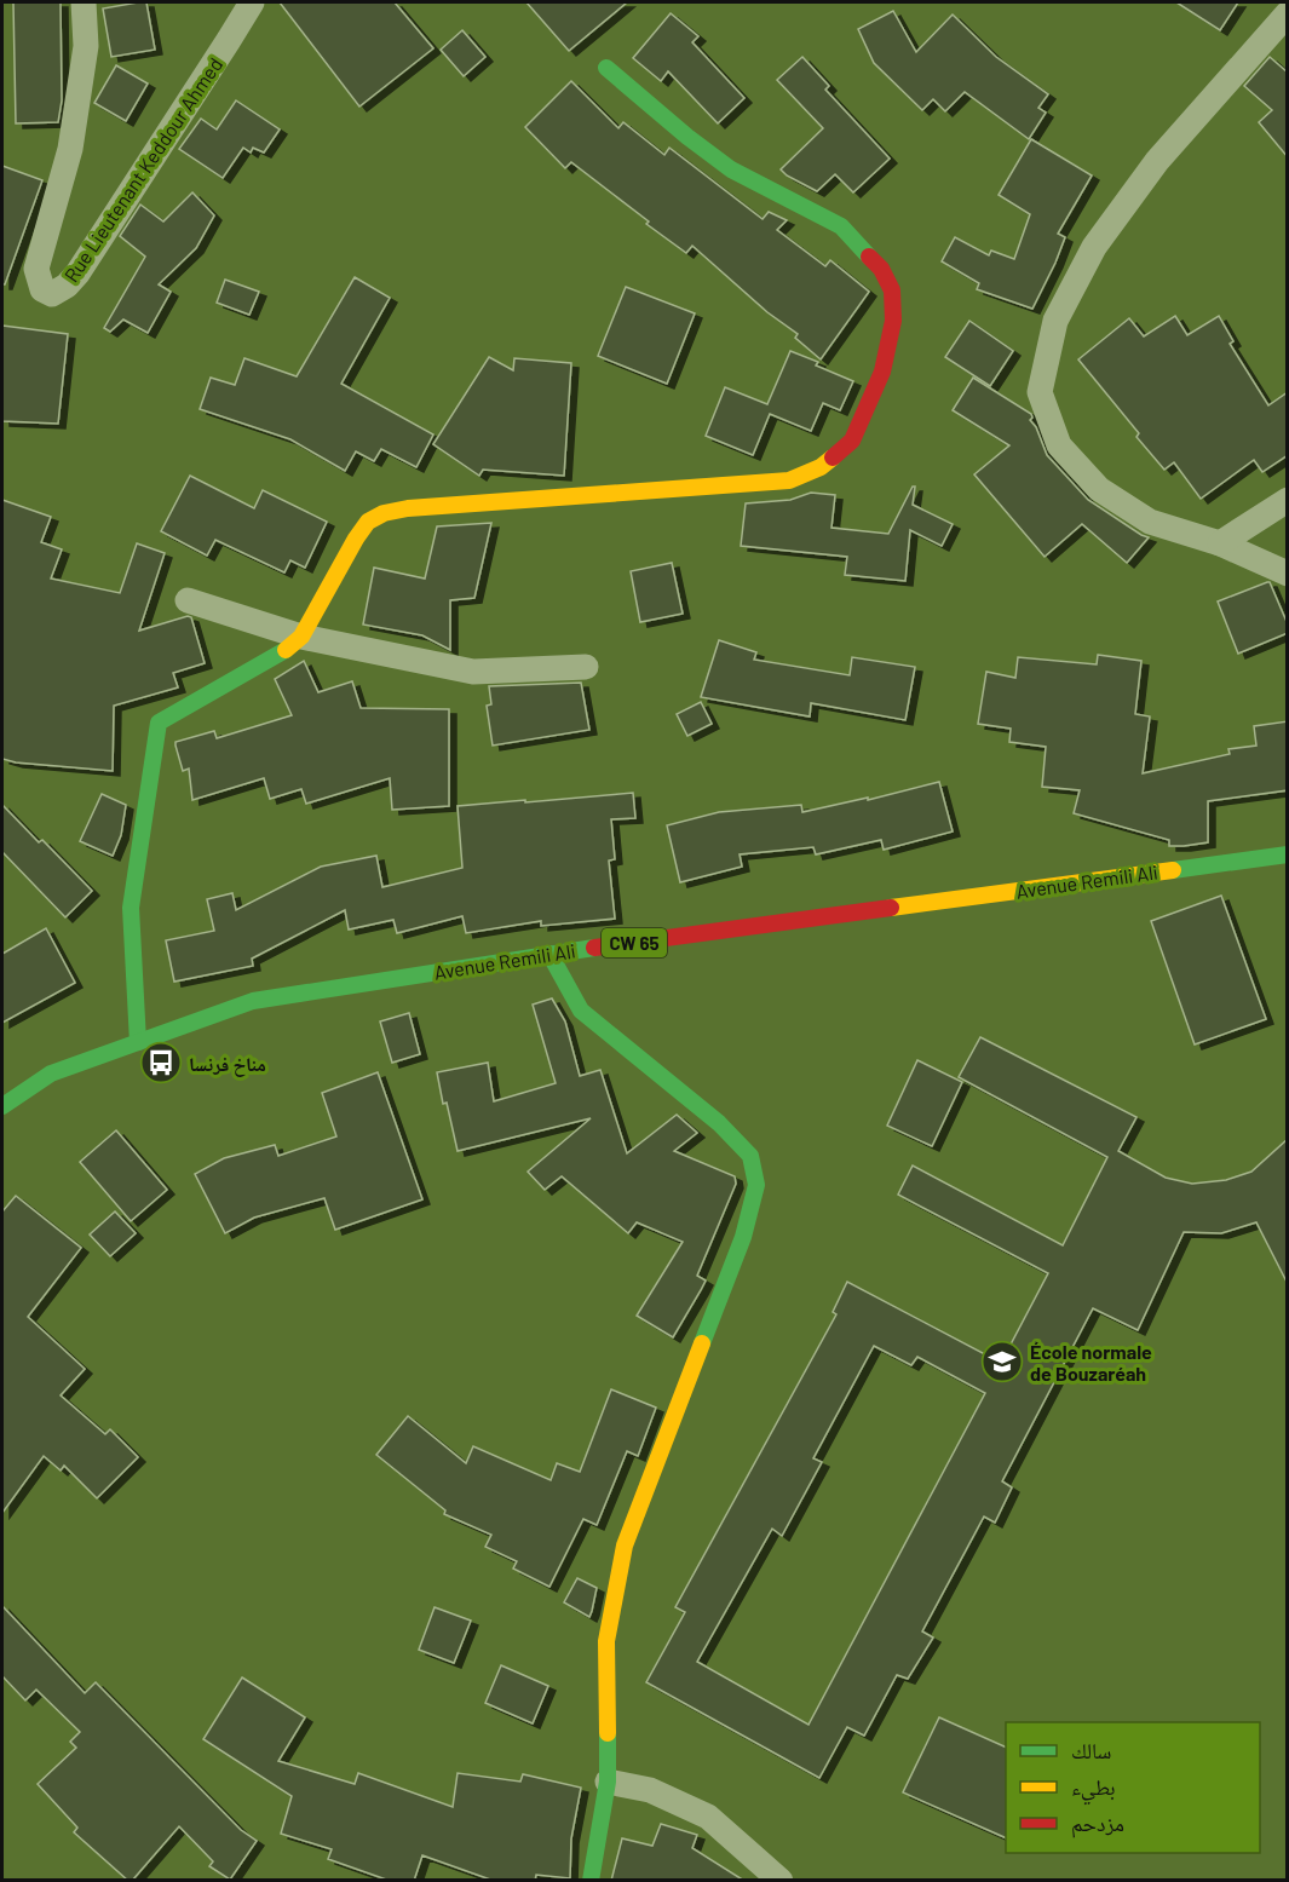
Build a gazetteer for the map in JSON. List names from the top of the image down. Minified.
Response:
{"streets":{"street":["Rue Lieutenant Keddour Ahmed","Avenue Remili Ali","CW 65"]},"places":{"bus stop":["مناخ فرنسا"],"school or university":["École normale de Bouzaréah"]},"legend":["سالك","بطيء","مزدحم"]}
